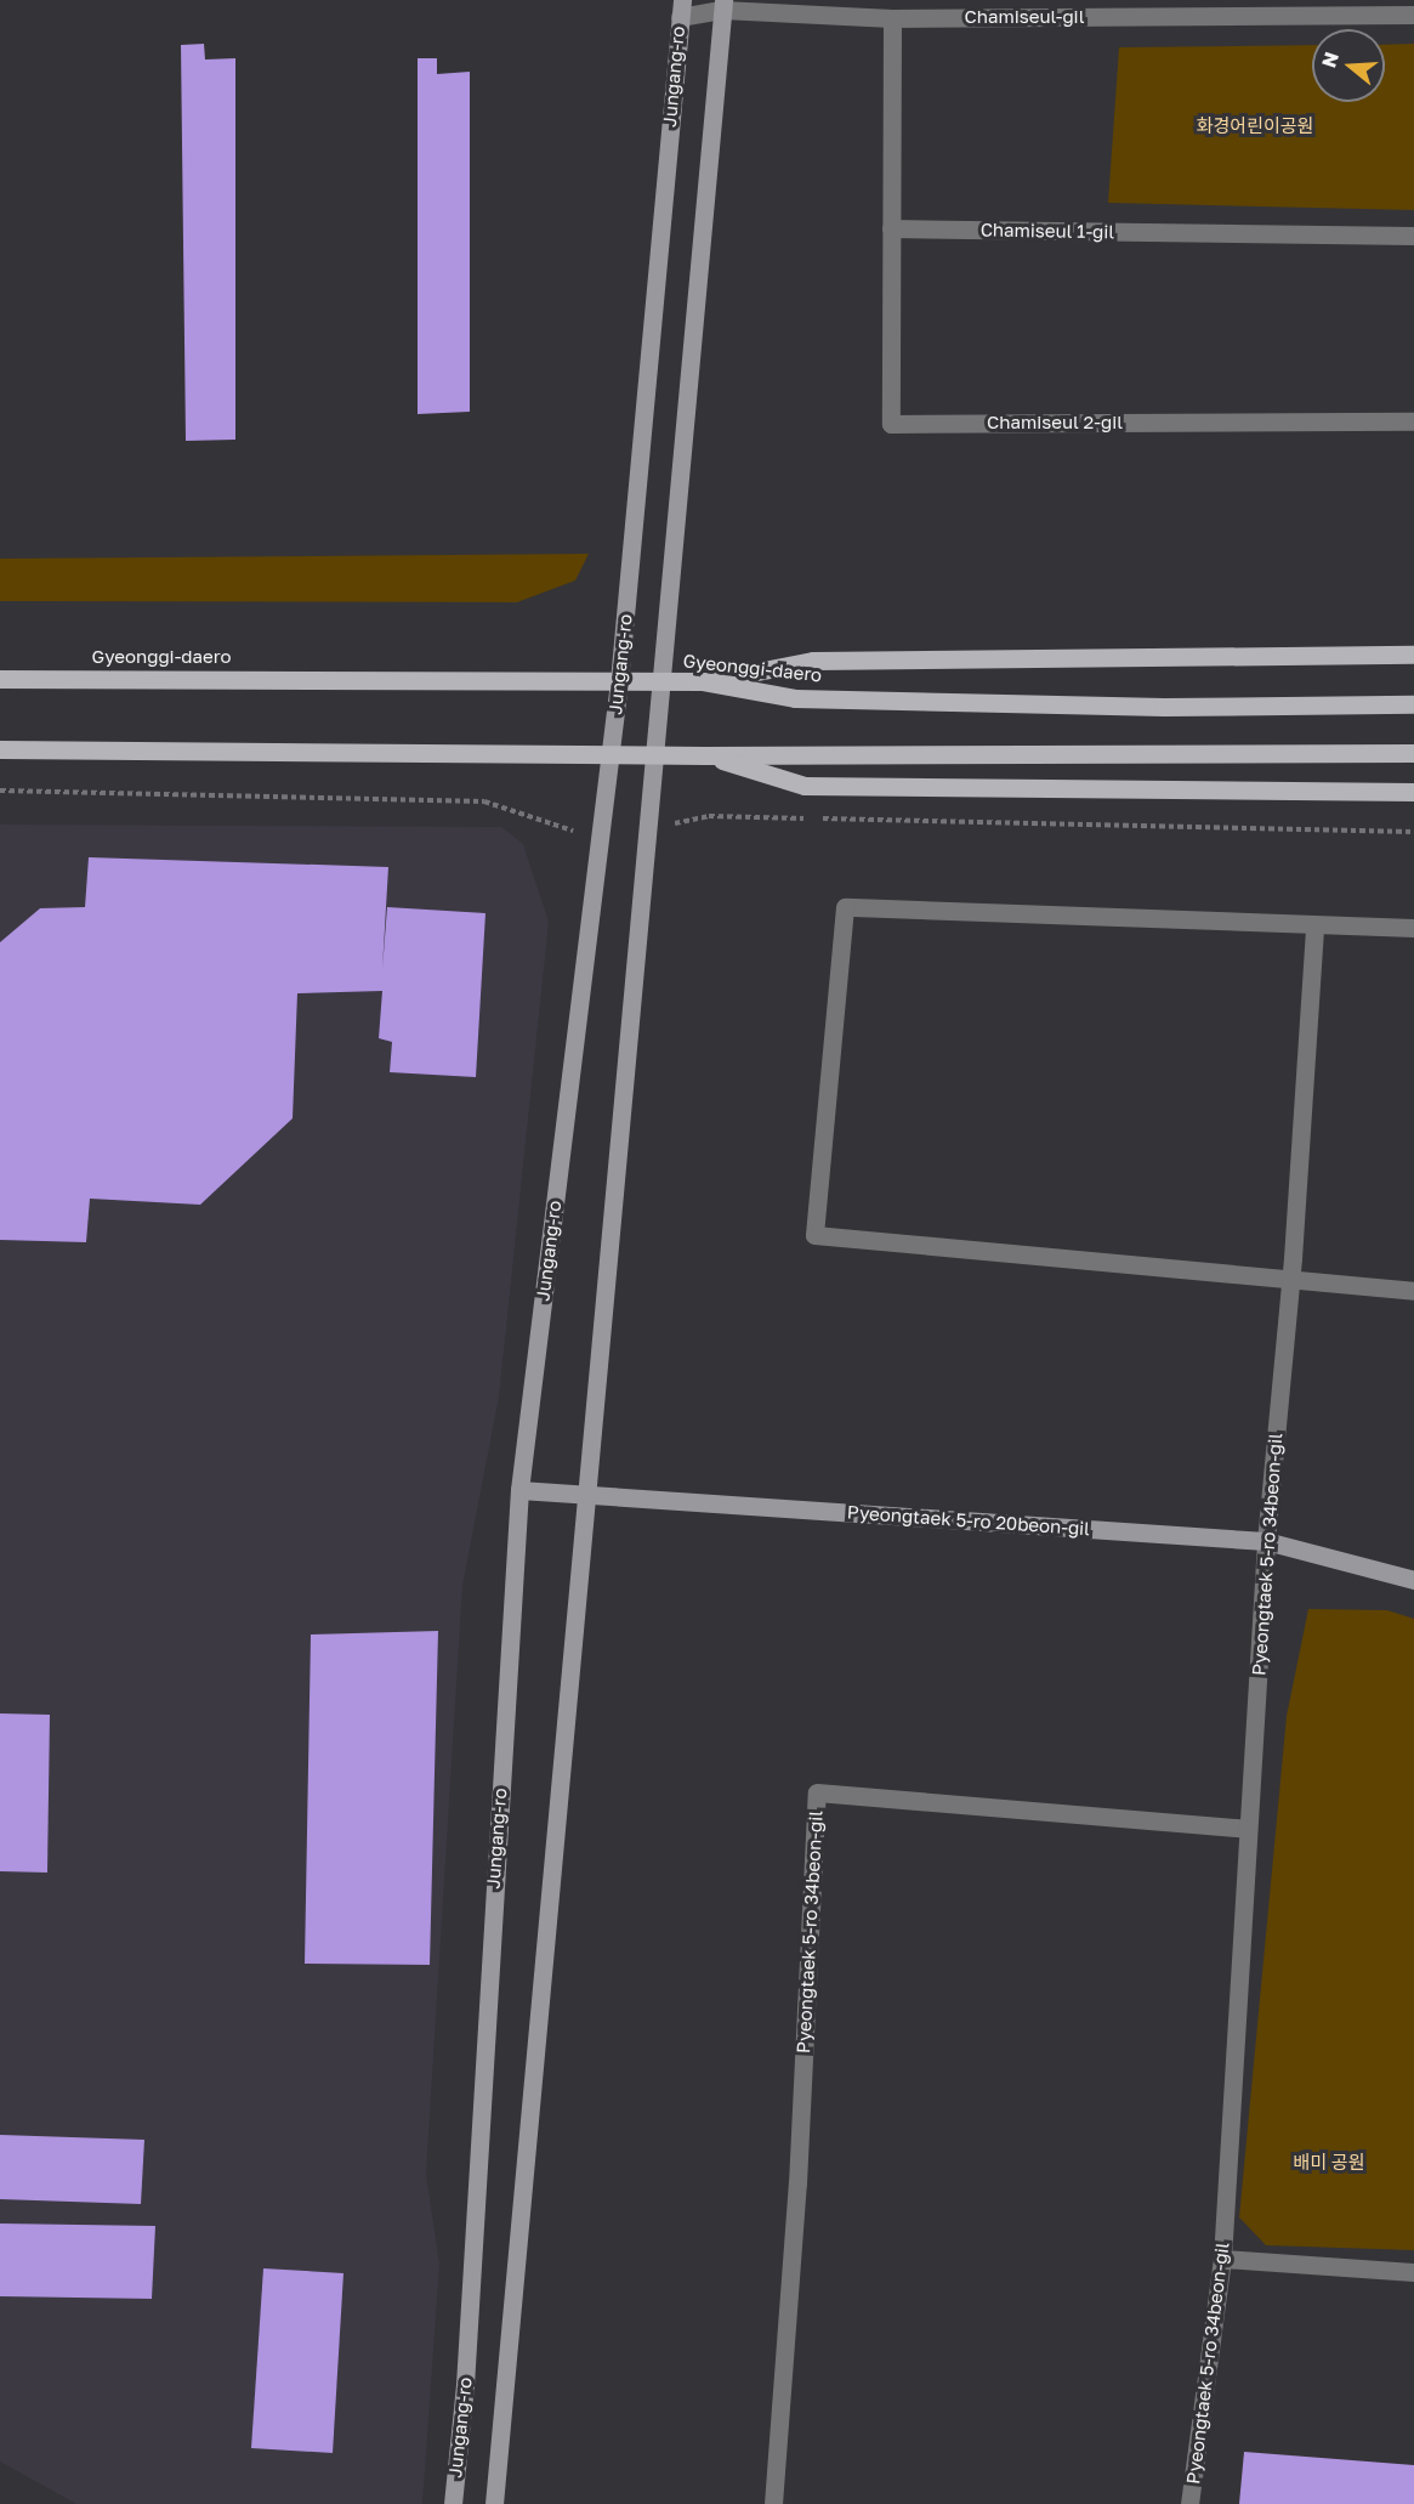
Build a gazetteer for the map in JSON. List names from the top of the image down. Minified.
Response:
{"streets":{"main road":["Jungang-ro","Gyeonggi-daero","Pyeongtaek 5-ro 20beon-gil"],"street":["Chamiseul-gil","Chamiseul 1-gil","Chamiseul 2-gil","Pyeongtaek 5-ro 34beon-gil"]},"crossings":[["Chamiseul-gil","Jungang-ro"],["Jungang-ro","Gyeonggi-daero"],["Jungang-ro","Pyeongtaek 5-ro 20beon-gil"],["Chamiseul 1-gil","Chamiseul 2-gil"],["Pyeongtaek 5-ro 20beon-gil","Pyeongtaek 5-ro 34beon-gil"]],"parks":["화경어린이공원","배미 공원"],"north":"left"}
